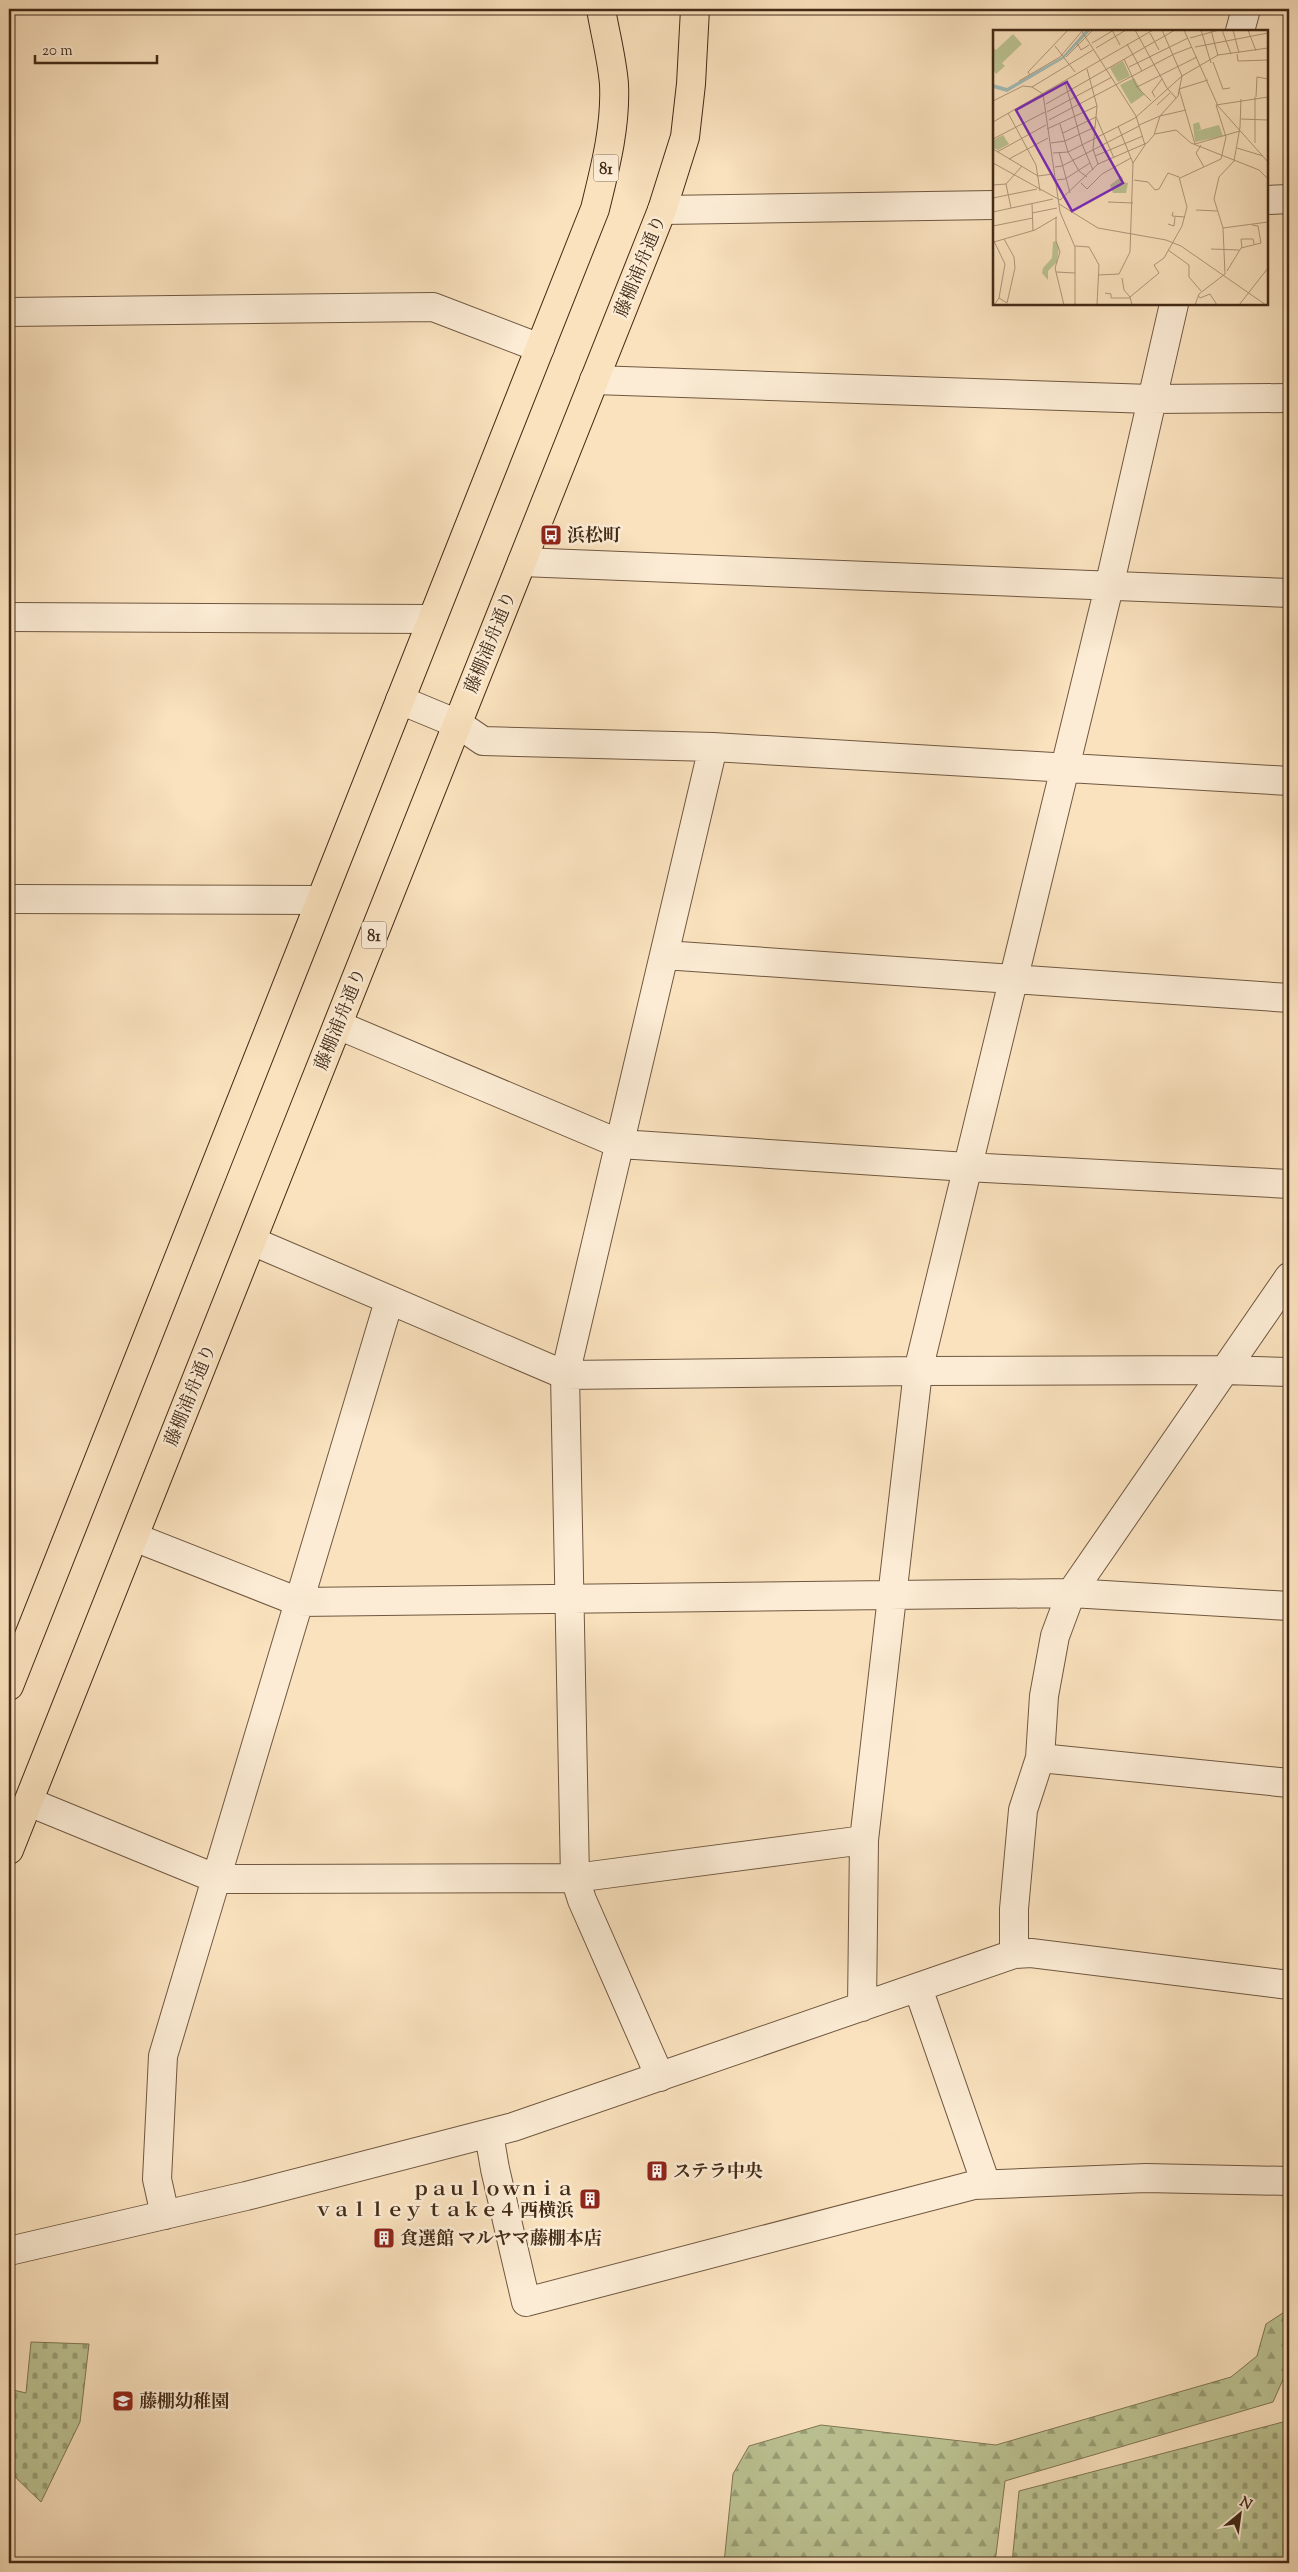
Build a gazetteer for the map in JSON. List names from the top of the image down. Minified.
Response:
{"streets":{"main road":["81","藤棚浦舟通り"]},"places":{"bus stop":["浜松町"],"building":["ステラ中央","ｐａｕｌｏｗｎｉａ ｖａｌｌｅｙ ｔａｋｅ４ 西横浜","食選館 マルヤマ藤棚本店"],"school or university":["藤棚幼稚園"]},"scale_bar":"20 m","north":"top right"}
